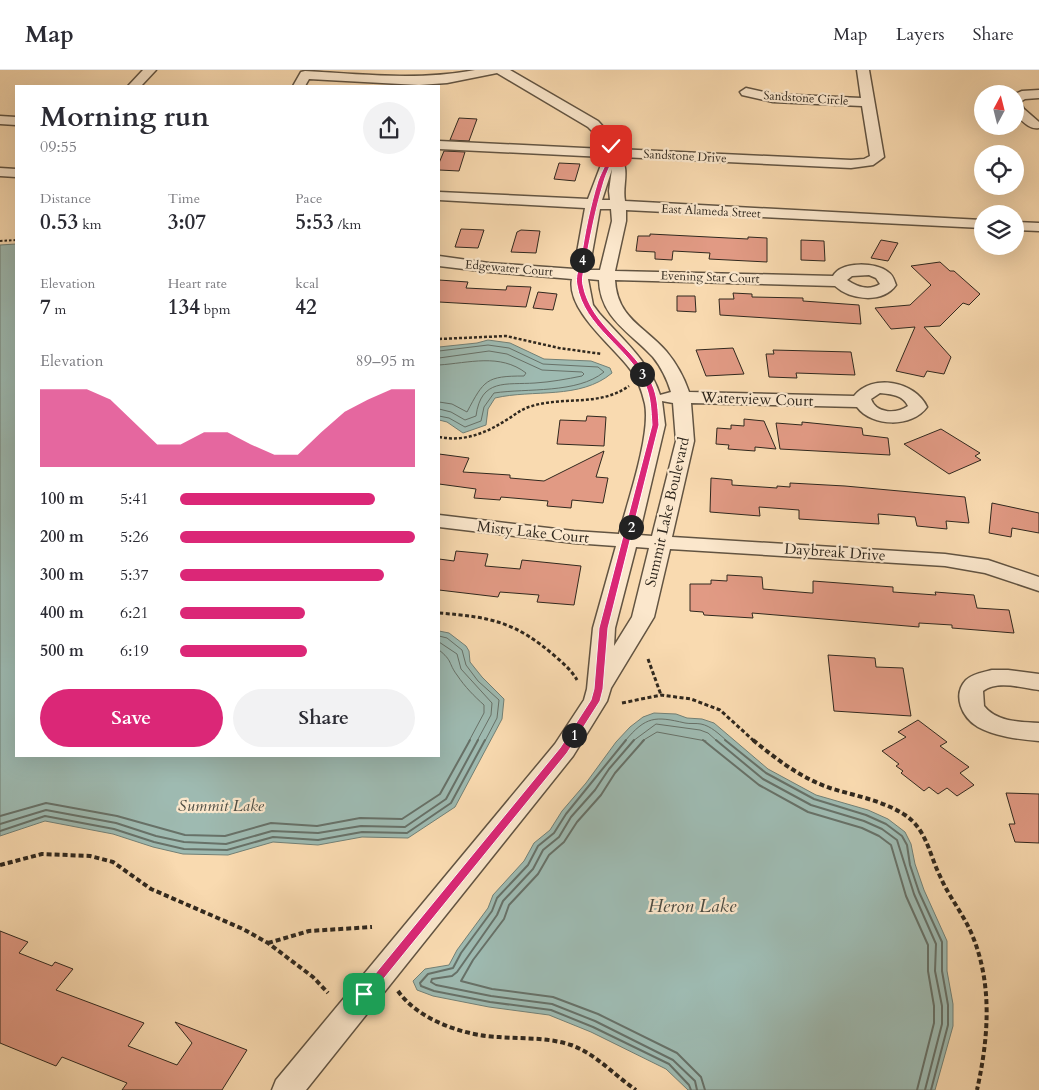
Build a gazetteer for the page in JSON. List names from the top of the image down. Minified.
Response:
{"streets":{"street":["Sandstone Circle","Sandstone Drive","East Alameda Street","Edgewater Court","Evening Star Court","Waterview Court","Summit Lake Boulevard","Misty Lake Court","Daybreak Drive"]},"crossings":[["Sandstone Circle","Sandstone Drive"],["Sandstone Drive","Summit Lake Boulevard"],["East Alameda Street","Summit Lake Boulevard"],["Edgewater Court","Evening Star Court"],["Edgewater Court","Summit Lake Boulevard"],["Evening Star Court","Summit Lake Boulevard"],["Waterview Court","Summit Lake Boulevard"],["Summit Lake Boulevard","Misty Lake Court"],["Summit Lake Boulevard","Daybreak Drive"],["Misty Lake Court","Daybreak Drive"]],"water":["Summit Lake","Heron Lake"],"north":"top","page":{"header":"Map","nav":["Map","Layers","Share"],"heading":["Morning run","09:55"],"stats":[["Distance","0.53 km"],["Time","3:07"],["Pace","5:53 /km"],["Elevation","7 m"],["Heart rate","134 bpm"],["kcal","42"]],"pins":["4","3","2","1"],"chart":["Elevation","89–95 m"],"list":[{"name":"100 m","note":"5:41"},{"name":"200 m","note":"5:26"},{"name":"300 m","note":"5:37"},{"name":"400 m","note":"6:21"},{"name":"500 m","note":"6:19"}],"buttons":["Save","Share"]}}
